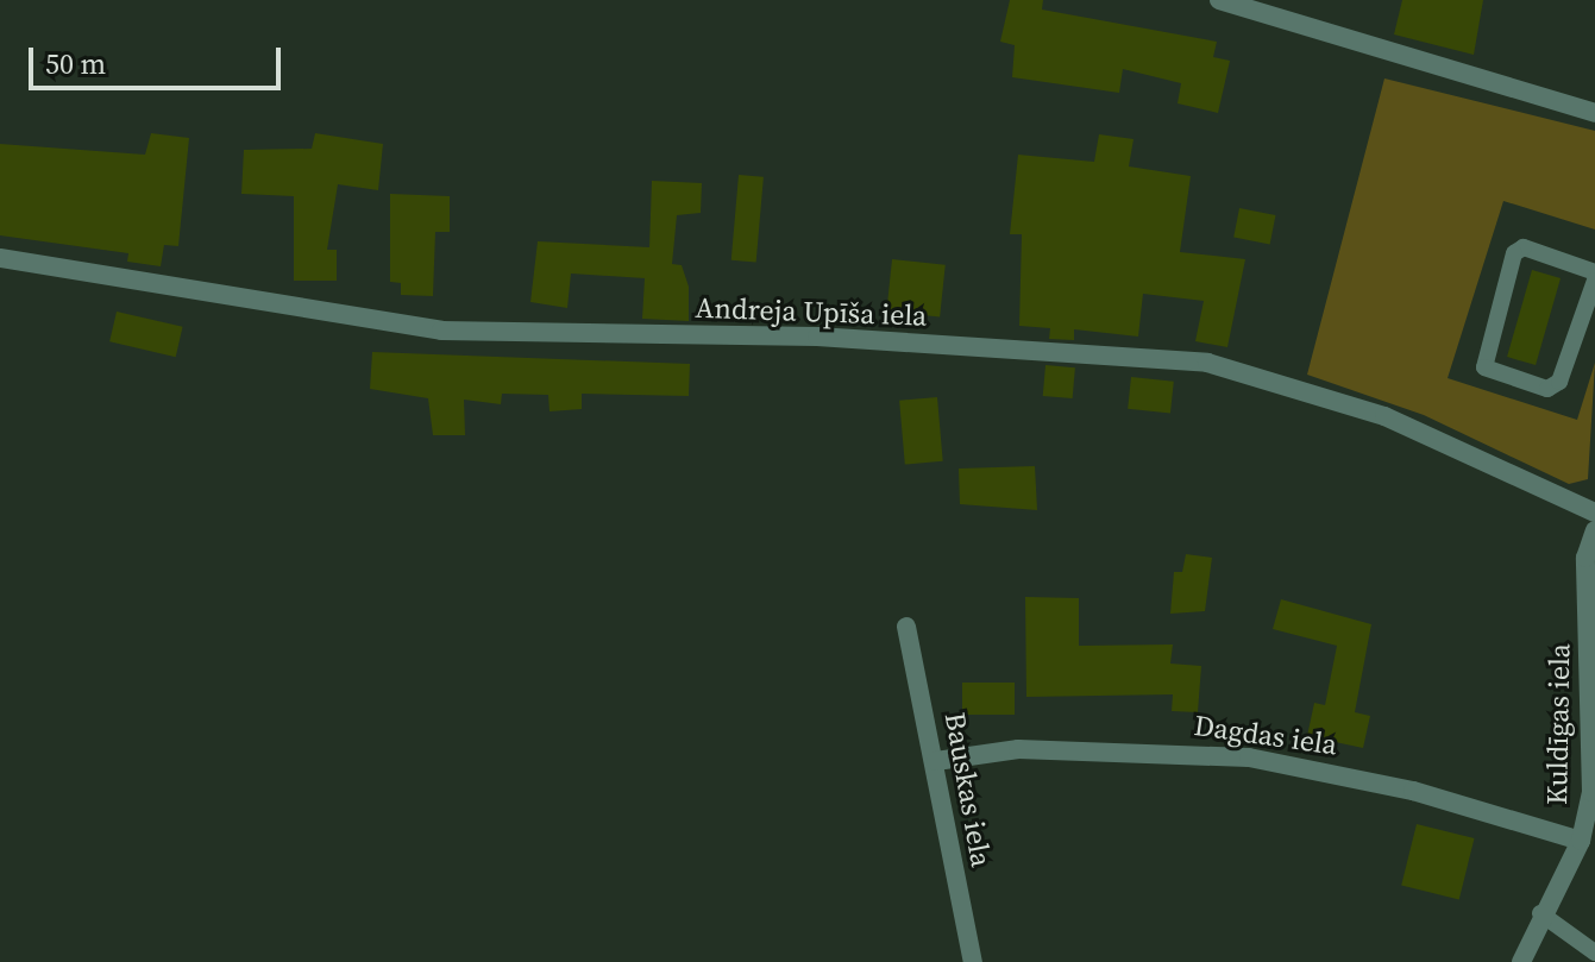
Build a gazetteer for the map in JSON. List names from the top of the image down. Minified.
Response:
{"streets":{"street":["Andreja Upīša iela","Kuldīgas iela","Dagdas iela","Bauskas iela"]},"crossings":[["Kuldīgas iela","Dagdas iela"],["Dagdas iela","Bauskas iela"]],"scale_bar":"50 m"}
